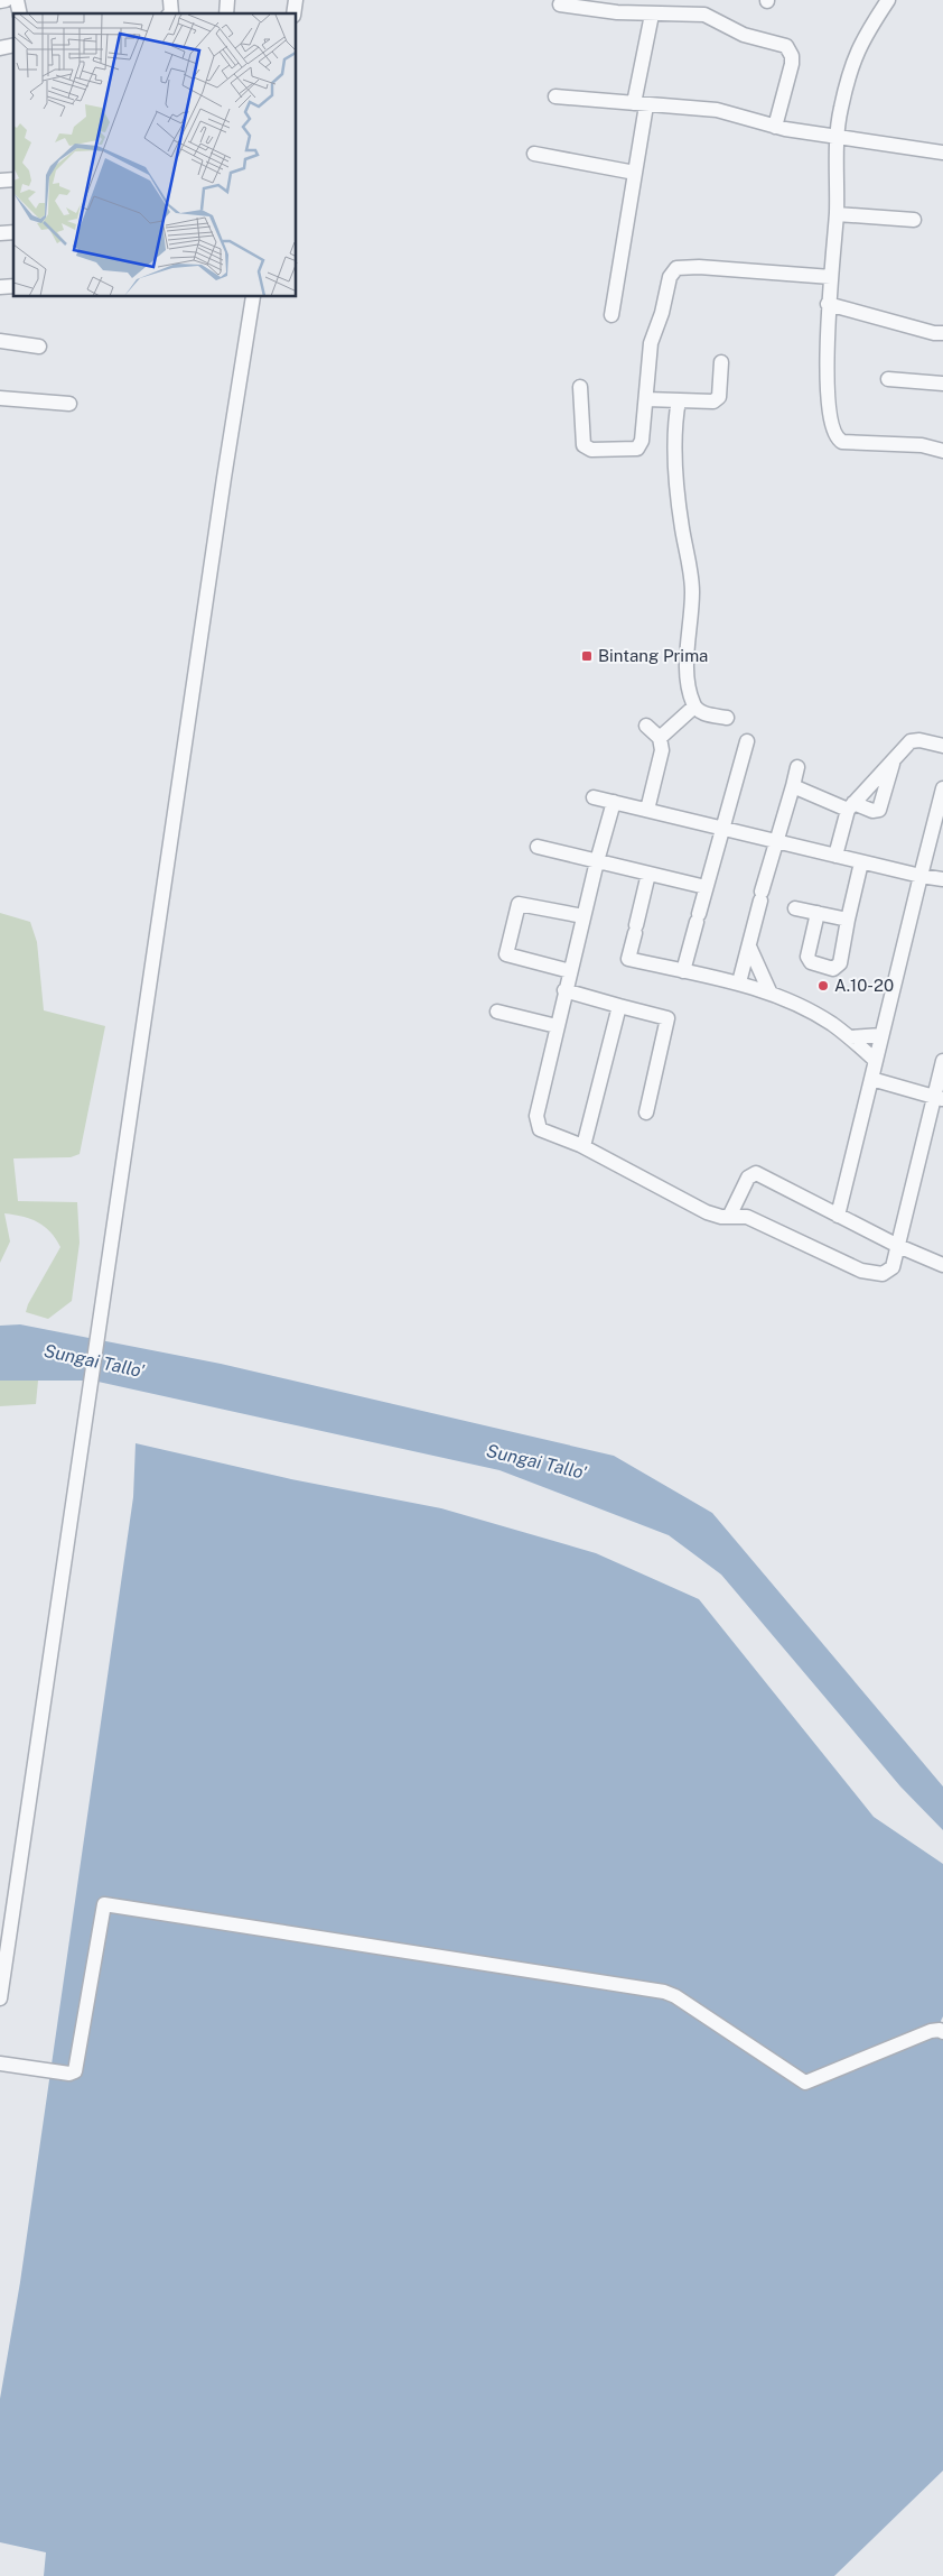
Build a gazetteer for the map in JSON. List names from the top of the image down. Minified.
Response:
{"water":["Sungai Tallo'"],"places":{"transit":["Bintang Prima"],"other":["A.10-20"]}}
